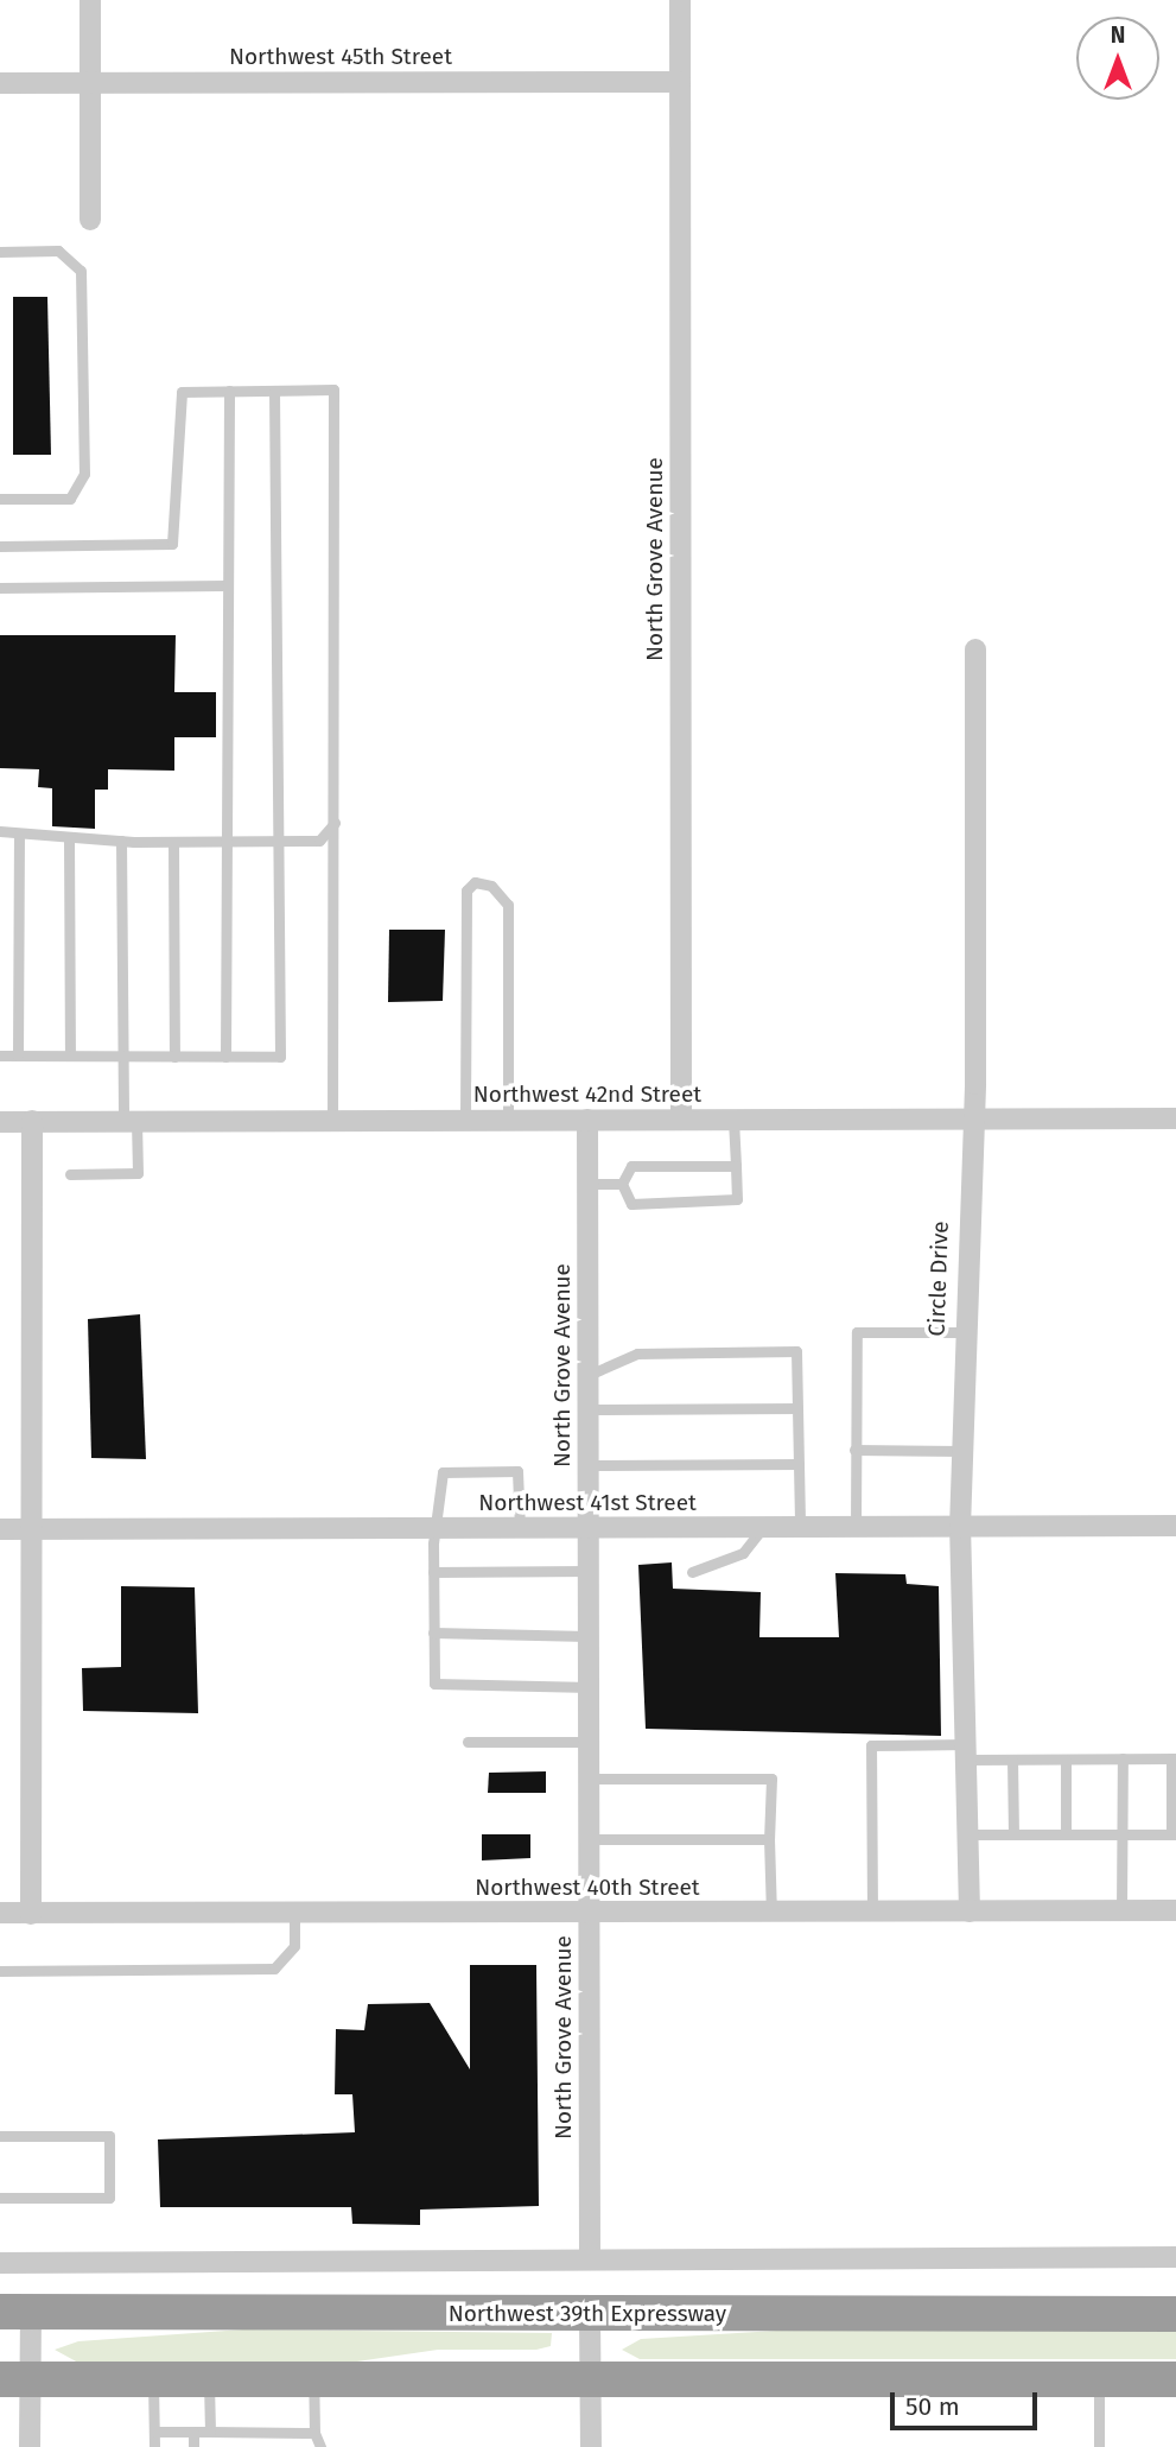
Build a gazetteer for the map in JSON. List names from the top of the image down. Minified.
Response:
{"streets":{"highway":["Northwest 39th Expressway"],"street":["Northwest 45th Street","North Grove Avenue","Northwest 42nd Street","Circle Drive","Northwest 41st Street","Northwest 40th Street"]},"crossings":[["Northwest 45th Street","North Grove Avenue"],["North Grove Avenue","Northwest 42nd Street"],["North Grove Avenue","Northwest 41st Street"],["North Grove Avenue","Northwest 40th Street"],["Northwest 42nd Street","Circle Drive"],["Circle Drive","Northwest 41st Street"],["Circle Drive","Northwest 40th Street"]],"scale_bar":"50 m","north":"top"}
